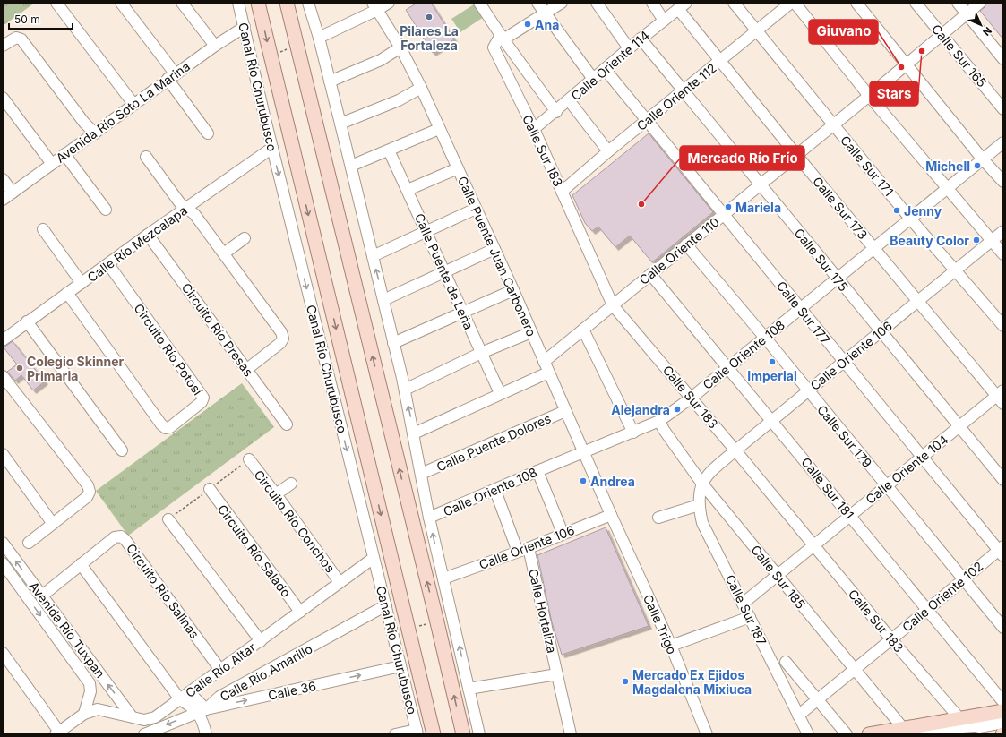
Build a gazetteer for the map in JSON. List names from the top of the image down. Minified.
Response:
{"streets":{"main road":["Canal Río Churubusco"],"street":["Calle Sur 165","Calle Oriente 114","Calle Oriente 112","Avenida Río Soto La Marina","Calle Sur 183","Calle Sur 171","Calle Sur 173","Calle Río Mezcalapa","Calle Oriente 110","Calle Puente Juan Carbonero","Calle Sur 175","Calle Puente de Leña","Calle Sur 177","Circuito Río Presas","Circuito Río Potosí","Calle Oriente 108","Calle Oriente 106","Calle Sur 179","Calle Puente Dolores","Calle Oriente 104","Calle Sur 181","Circuito Río Conchos","Circuito Río Salado","Calle Sur 185","Circuito Río Salinas","Calle Oriente 102","Calle Sur 187","Calle Hortaliza","Calle Trigo","Avenida Río Tuxpan","Calle Río Altar","Calle Río Amarillo","Calle 36"]},"crossings":[["Calle Sur 165","Calle Oriente 110"],["Calle Oriente 114","Calle Sur 183"],["Calle Oriente 114","Calle Sur 173"],["Calle Oriente 114","Calle Sur 175"],["Calle Oriente 114","Calle Sur 177"],["Canal Río Churubusco","Avenida Río Soto La Marina"],["Canal Río Churubusco","Calle Río Mezcalapa"],["Canal Río Churubusco","Calle Río Altar"],["Canal Río Churubusco","Calle Río Amarillo"],["Canal Río Churubusco","Calle 36"],["Calle Oriente 112","Calle Sur 183"],["Calle Oriente 112","Calle Sur 171"],["Calle Oriente 112","Calle Sur 173"],["Calle Oriente 112","Calle Sur 175"],["Calle Oriente 112","Calle Sur 177"],["Calle Sur 183","Calle Oriente 110"],["Calle Sur 183","Calle Oriente 108"],["Calle Sur 183","Calle Oriente 106"],["Calle Sur 183","Calle Oriente 104"],["Calle Sur 183","Calle Oriente 102"],["Calle Sur 171","Calle Oriente 110"],["Calle Sur 171","Calle Oriente 108"],["Calle Sur 171","Calle Oriente 106"],["Calle Sur 173","Calle Oriente 110"],["Calle Sur 173","Calle Oriente 108"],["Calle Sur 173","Calle Oriente 106"],["Calle Sur 173","Calle Oriente 104"],["Calle Río Mezcalapa","Circuito Río Presas"],["Calle Río Mezcalapa","Circuito Río Potosí"],["Calle Oriente 110","Calle Puente Juan Carbonero"],["Calle Oriente 110","Calle Sur 175"],["Calle Oriente 110","Calle Sur 177"],["Calle Oriente 110","Calle Sur 179"],["Calle Oriente 110","Calle Sur 181"],["Calle Puente Juan Carbonero","Calle Oriente 108"],["Calle Puente Juan Carbonero","Calle Oriente 106"],["Calle Puente Juan Carbonero","Calle Puente Dolores"],["Calle Puente Juan Carbonero","Calle Trigo"],["Calle Sur 175","Calle Oriente 108"],["Calle Sur 175","Calle Oriente 106"],["Calle Sur 175","Calle Oriente 104"],["Calle Sur 177","Calle Oriente 108"],["Calle Sur 177","Calle Oriente 106"],["Calle Sur 177","Calle Oriente 104"],["Calle Sur 177","Calle Oriente 102"],["Calle Oriente 108","Calle Sur 179"],["Calle Oriente 108","Calle Sur 181"],["Calle Oriente 108","Calle Sur 185"],["Calle Oriente 106","Calle Sur 179"],["Calle Oriente 106","Calle Sur 181"],["Calle Oriente 106","Calle Sur 185"],["Calle Oriente 106","Calle Sur 187"],["Calle Oriente 106","Calle Hortaliza"],["Calle Oriente 106","Calle Trigo"],["Calle Sur 179","Calle Oriente 104"],["Calle Sur 179","Calle Oriente 102"],["Calle Oriente 104","Calle Sur 181"],["Calle Oriente 104","Calle Sur 185"],["Calle Oriente 104","Calle Sur 187"],["Calle Sur 181","Calle Oriente 102"],["Circuito Río Conchos","Calle Río Altar"],["Circuito Río Salado","Calle Río Altar"],["Calle Sur 185","Calle Oriente 102"],["Calle Sur 185","Calle Sur 187"],["Circuito Río Salinas","Avenida Río Tuxpan"],["Circuito Río Salinas","Calle Río Altar"],["Calle Oriente 102","Calle Sur 187"],["Avenida Río Tuxpan","Calle Río Altar"],["Calle Río Amarillo","Calle 36"]],"one_way":["Calle 36"],"places":["Pilares La Fortaleza","Ana","Stars","Giuvano","Michell","Mercado Río Frío","Mariela","Jenny","Beauty Color","Imperial","Colegio Skinner Primaria","Alejandra","Andrea","Mercado Ex Ejidos Magdalena Mixiuca"],"scale_bar":"50 m","north":"bottom right"}
